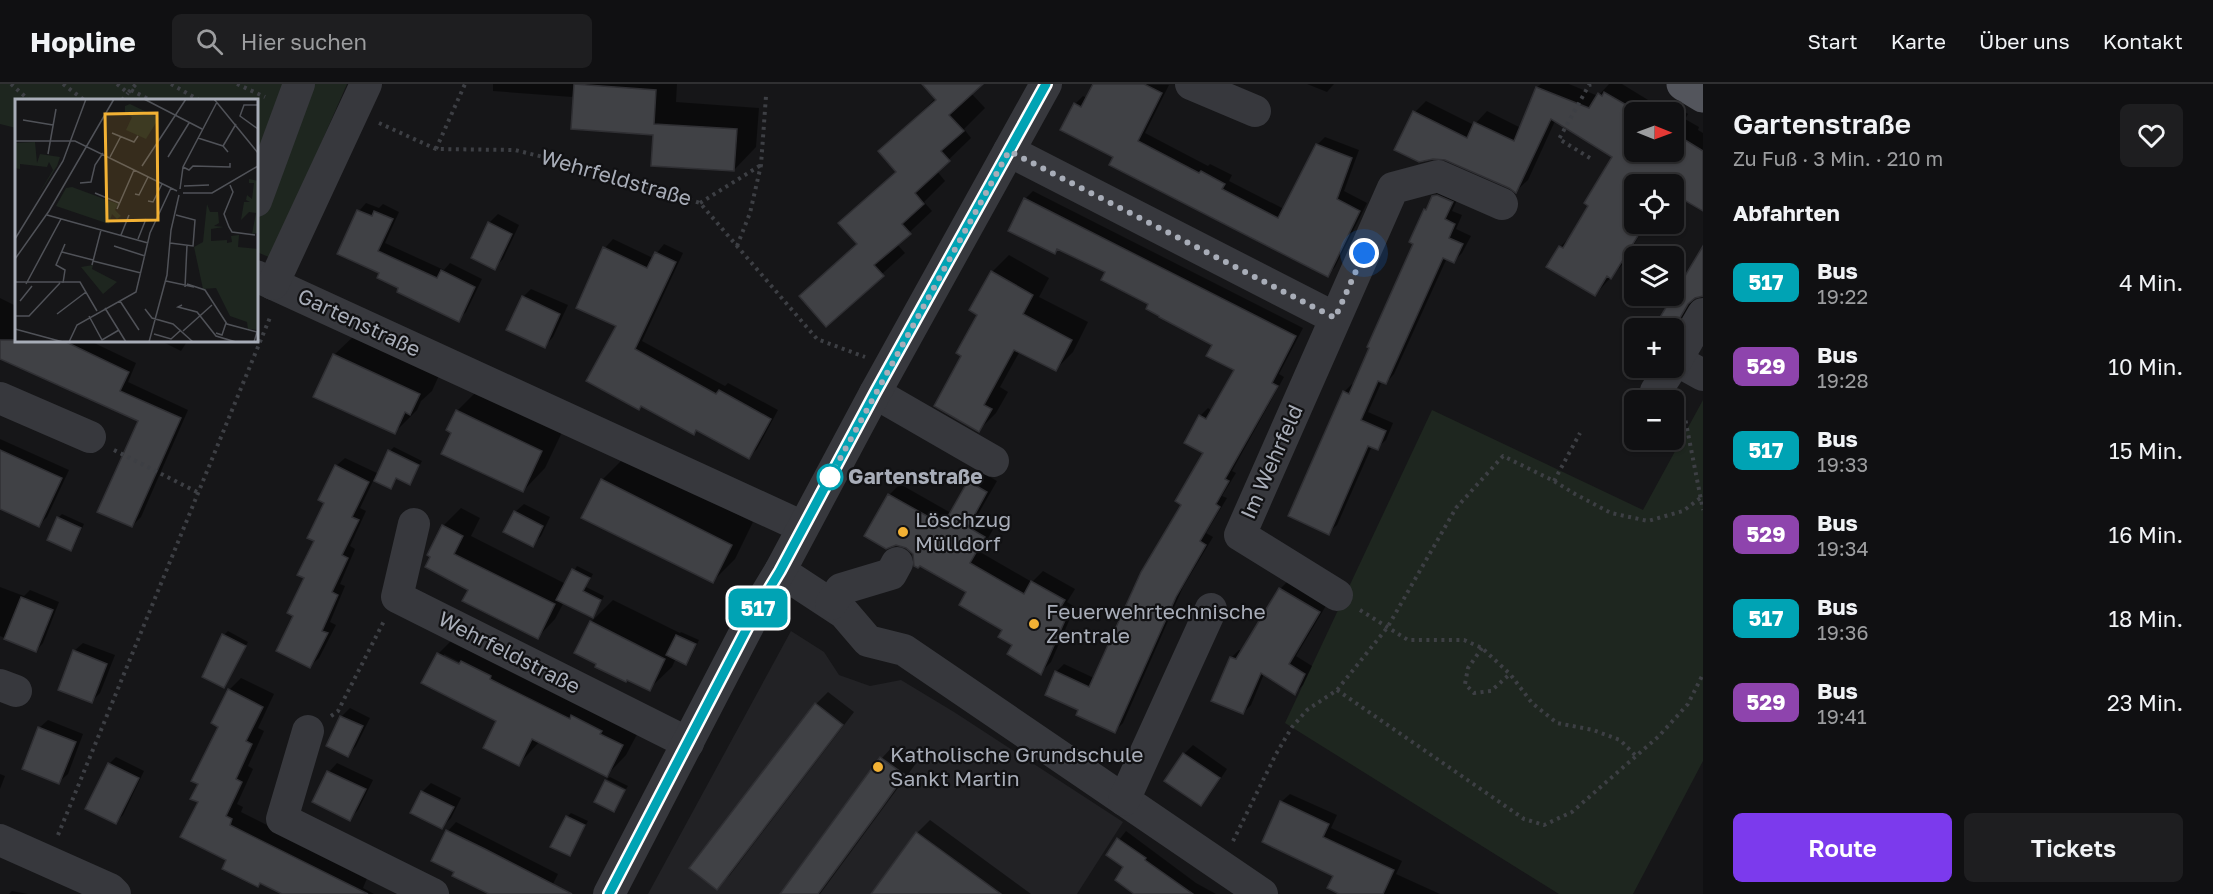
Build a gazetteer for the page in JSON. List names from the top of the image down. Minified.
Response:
{"streets":{"street":["Wehrfeldstraße","Gartenstraße","Im Wehrfeld"]},"crossings":[["Wehrfeldstraße","Gartenstraße"]],"places":["Gartenstraße","Löschzug Mülldorf","Feuerwehrtechnische Zentrale","Katholische Grundschule Sankt Martin"],"lines":["bus line 517"],"north":"right","page":{"header":"Hopline","search":"Hier suchen","nav":["Start","Karte","Über uns","Kontakt"],"on_map":"517","heading":[["Gartenstraße","Zu Fuß · 3 Min. · 210 m"],"Abfahrten"],"map_buttons":["+","−"],"list":[{"mark":"517","name":"Bus","note":"19:22","value":"4 Min."},{"mark":"529","name":"Bus","note":"19:28","value":"10 Min."},{"mark":"517","name":"Bus","note":"19:33","value":"15 Min."},{"mark":"529","name":"Bus","note":"19:34","value":"16 Min."},{"mark":"517","name":"Bus","note":"19:36","value":"18 Min."},{"mark":"529","name":"Bus","note":"19:41","value":"23 Min."}],"buttons":["Route","Tickets"]}}
